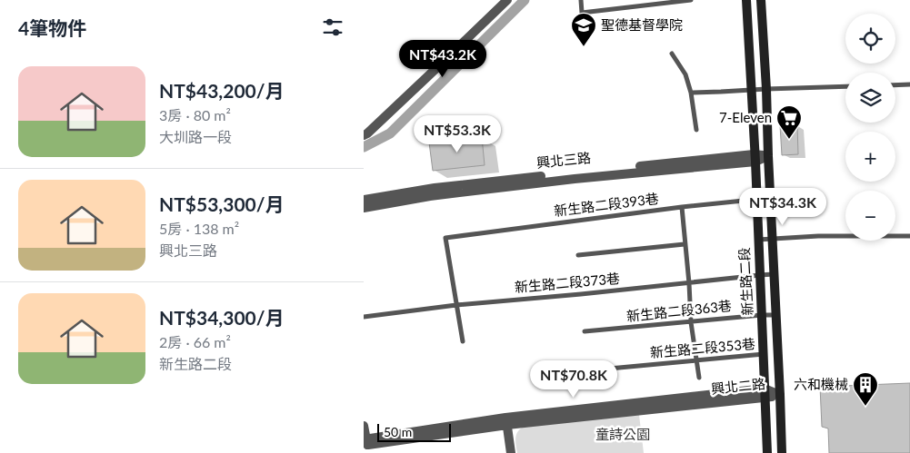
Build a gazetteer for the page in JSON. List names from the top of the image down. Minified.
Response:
{"streets":{"main road":["新生路二段"],"street":["興北三路","興北二路"],"lane":["新生路二段393巷","新生路二段373巷","新生路二段363巷","新生路二段353巷"]},"crossings":[["興北三路","新生路二段"],["新生路二段393巷","新生路二段"],["新生路二段393巷","新生路二段373巷"],["新生路二段","新生路二段373巷"],["新生路二段","新生路二段363巷"],["新生路二段","新生路二段353巷"],["新生路二段","興北二路"]],"parks":["童詩公園"],"places":{"school or university":["聖德基督學院"],"supermarket":["7-Eleven"],"building":["六和機械"]},"scale_bar":"50 m","page":{"heading":"4筆物件","map_buttons":["+","−"],"price":["NT$43.2K","NT$53.3K","NT$34.3K","NT$70.8K"],"list":[{"name":"NT$43,200/月","note":"3房 · 80 m² · 大圳路一段"},{"name":"NT$53,300/月","note":"5房 · 138 m² · 興北三路"},{"name":"NT$34,300/月","note":"2房 · 66 m² · 新生路二段"}],"scale":"50 m"}}
